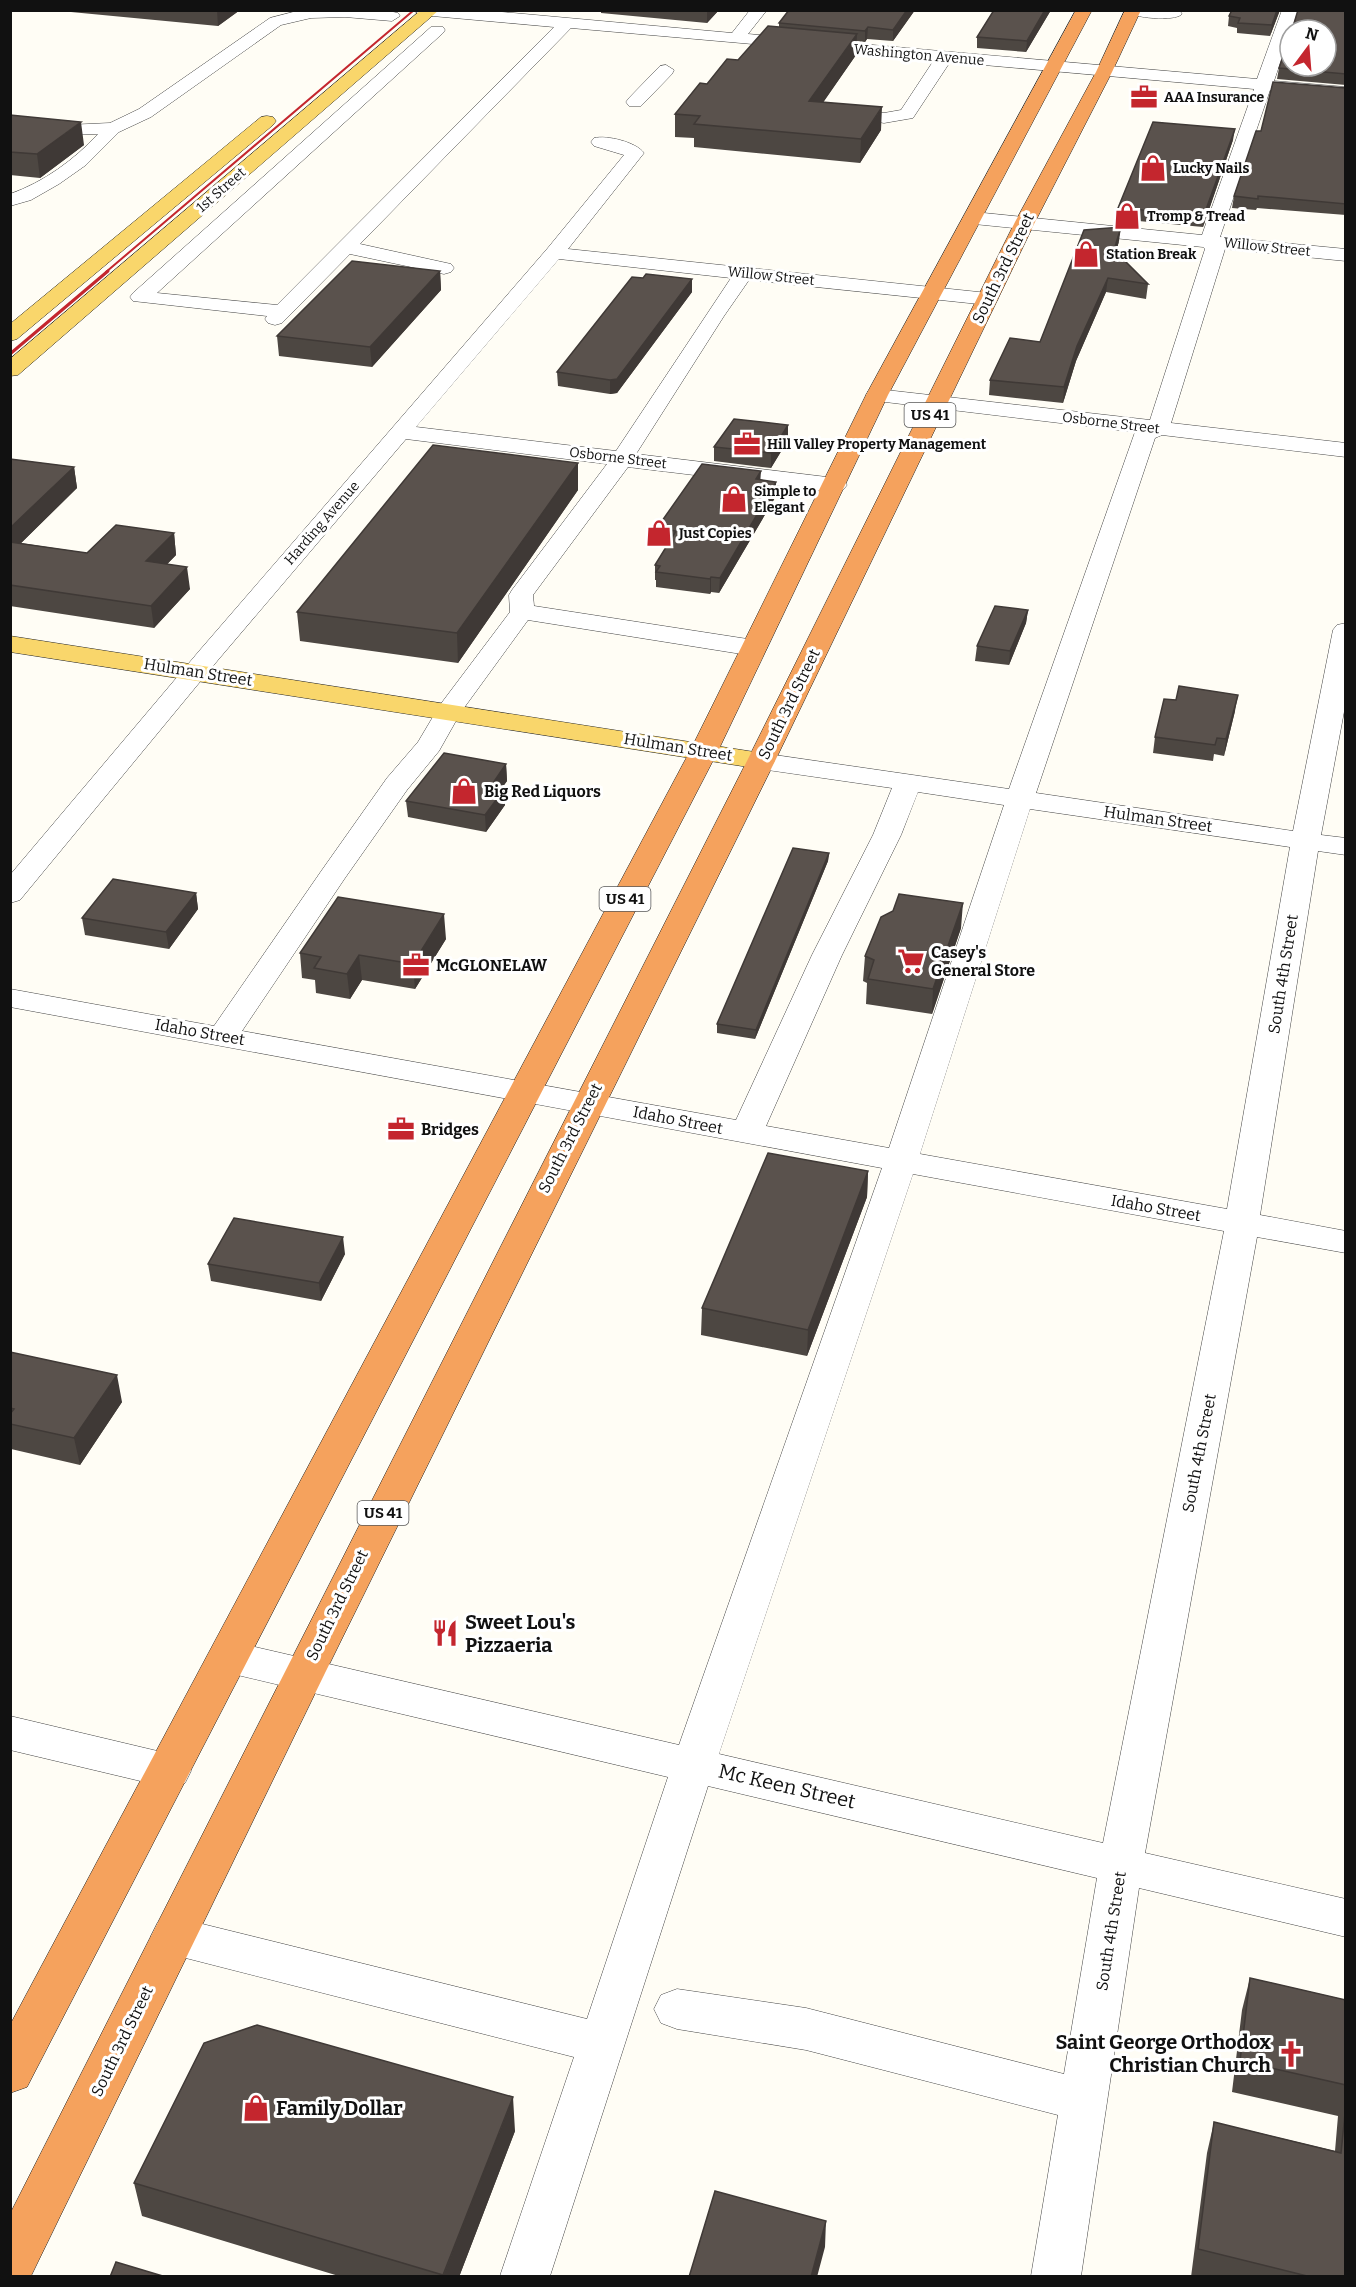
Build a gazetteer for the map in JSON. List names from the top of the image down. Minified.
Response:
{"streets":{"highway":["South 3rd Street","US 41"],"main road":["1st Street","Hulman Street"],"street":["Washington Avenue","Willow Street","Osborne Street","Harding Avenue","South 4th Street","Idaho Street","Mc Keen Street"]},"crossings":[["Washington Avenue","1st Street"],["Washington Avenue","South 3rd Street"],["Washington Avenue","US 41"],["Willow Street","South 3rd Street"],["Willow Street","US 41"],["Willow Street","Harding Avenue"],["South 3rd Street","Osborne Street"],["South 3rd Street","Hulman Street"],["South 3rd Street","Idaho Street"],["South 3rd Street","Mc Keen Street"],["US 41","Osborne Street"],["US 41","Hulman Street"],["US 41","Idaho Street"],["US 41","Mc Keen Street"],["Osborne Street","Harding Avenue"],["Harding Avenue","Hulman Street"],["Hulman Street","South 4th Street"],["South 4th Street","Idaho Street"],["South 4th Street","Mc Keen Street"]],"places":{"office":["AAA Insurance","Hill Valley Property Management","McGLONELAW","Bridges"],"shop":["Lucky Nails","Tromp & Tread","Station Break","Simple to Elegant","Just Copies","Big Red Liquors","Family Dollar"],"supermarket":["Casey's General Store"],"restaurant":["Sweet Lou's Pizzaeria"],"church":["Saint George Orthodox Christian Church"]},"north":"top"}
